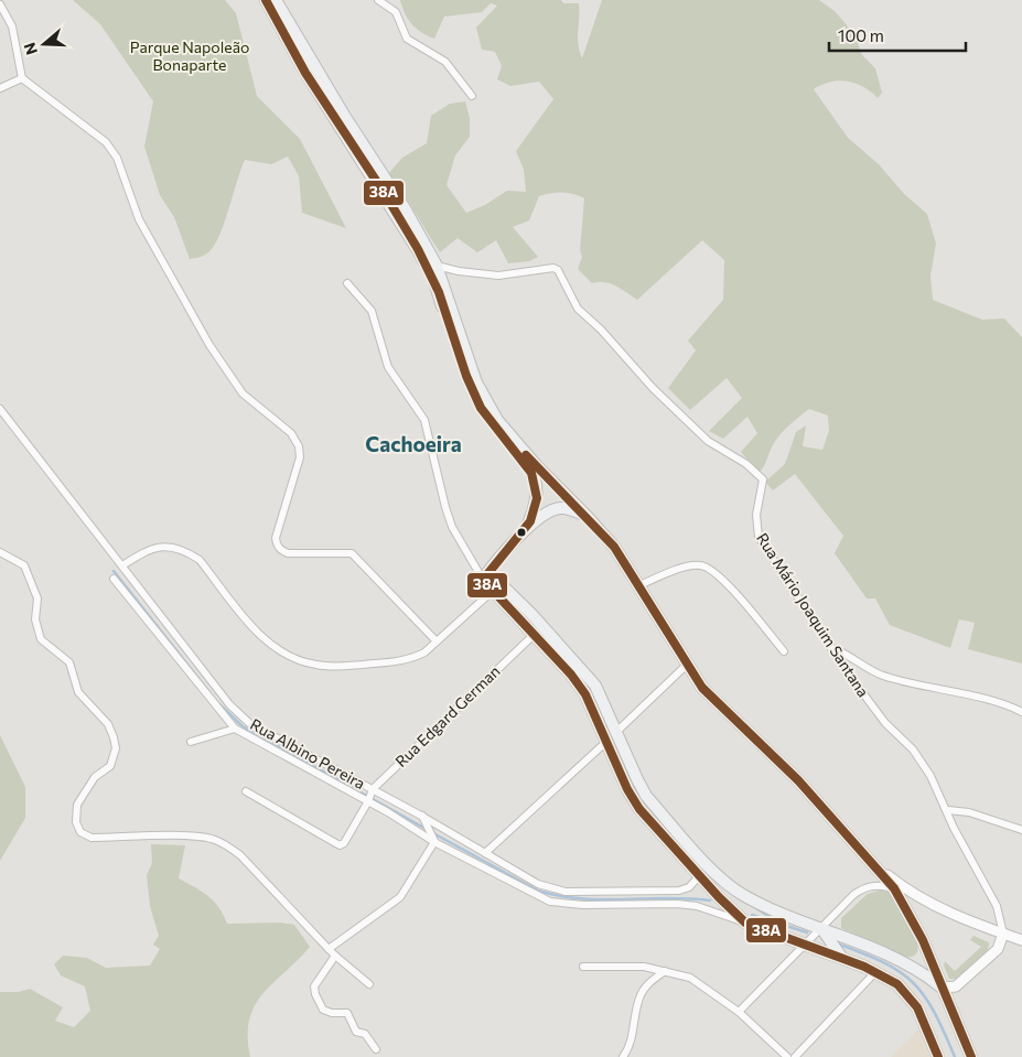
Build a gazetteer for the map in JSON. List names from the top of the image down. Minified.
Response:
{"streets":{"street":["Rua Mário Joaquim Santana","Rua Edgard German","Rua Albino Pereira"]},"crossings":[["Rua Edgard German","Rua Albino Pereira"]],"districts":["Cachoeira"],"parks":["Parque Napoleão Bonaparte"],"lines":["transit line 38A"],"scale_bar":"100 m","north":"left"}
